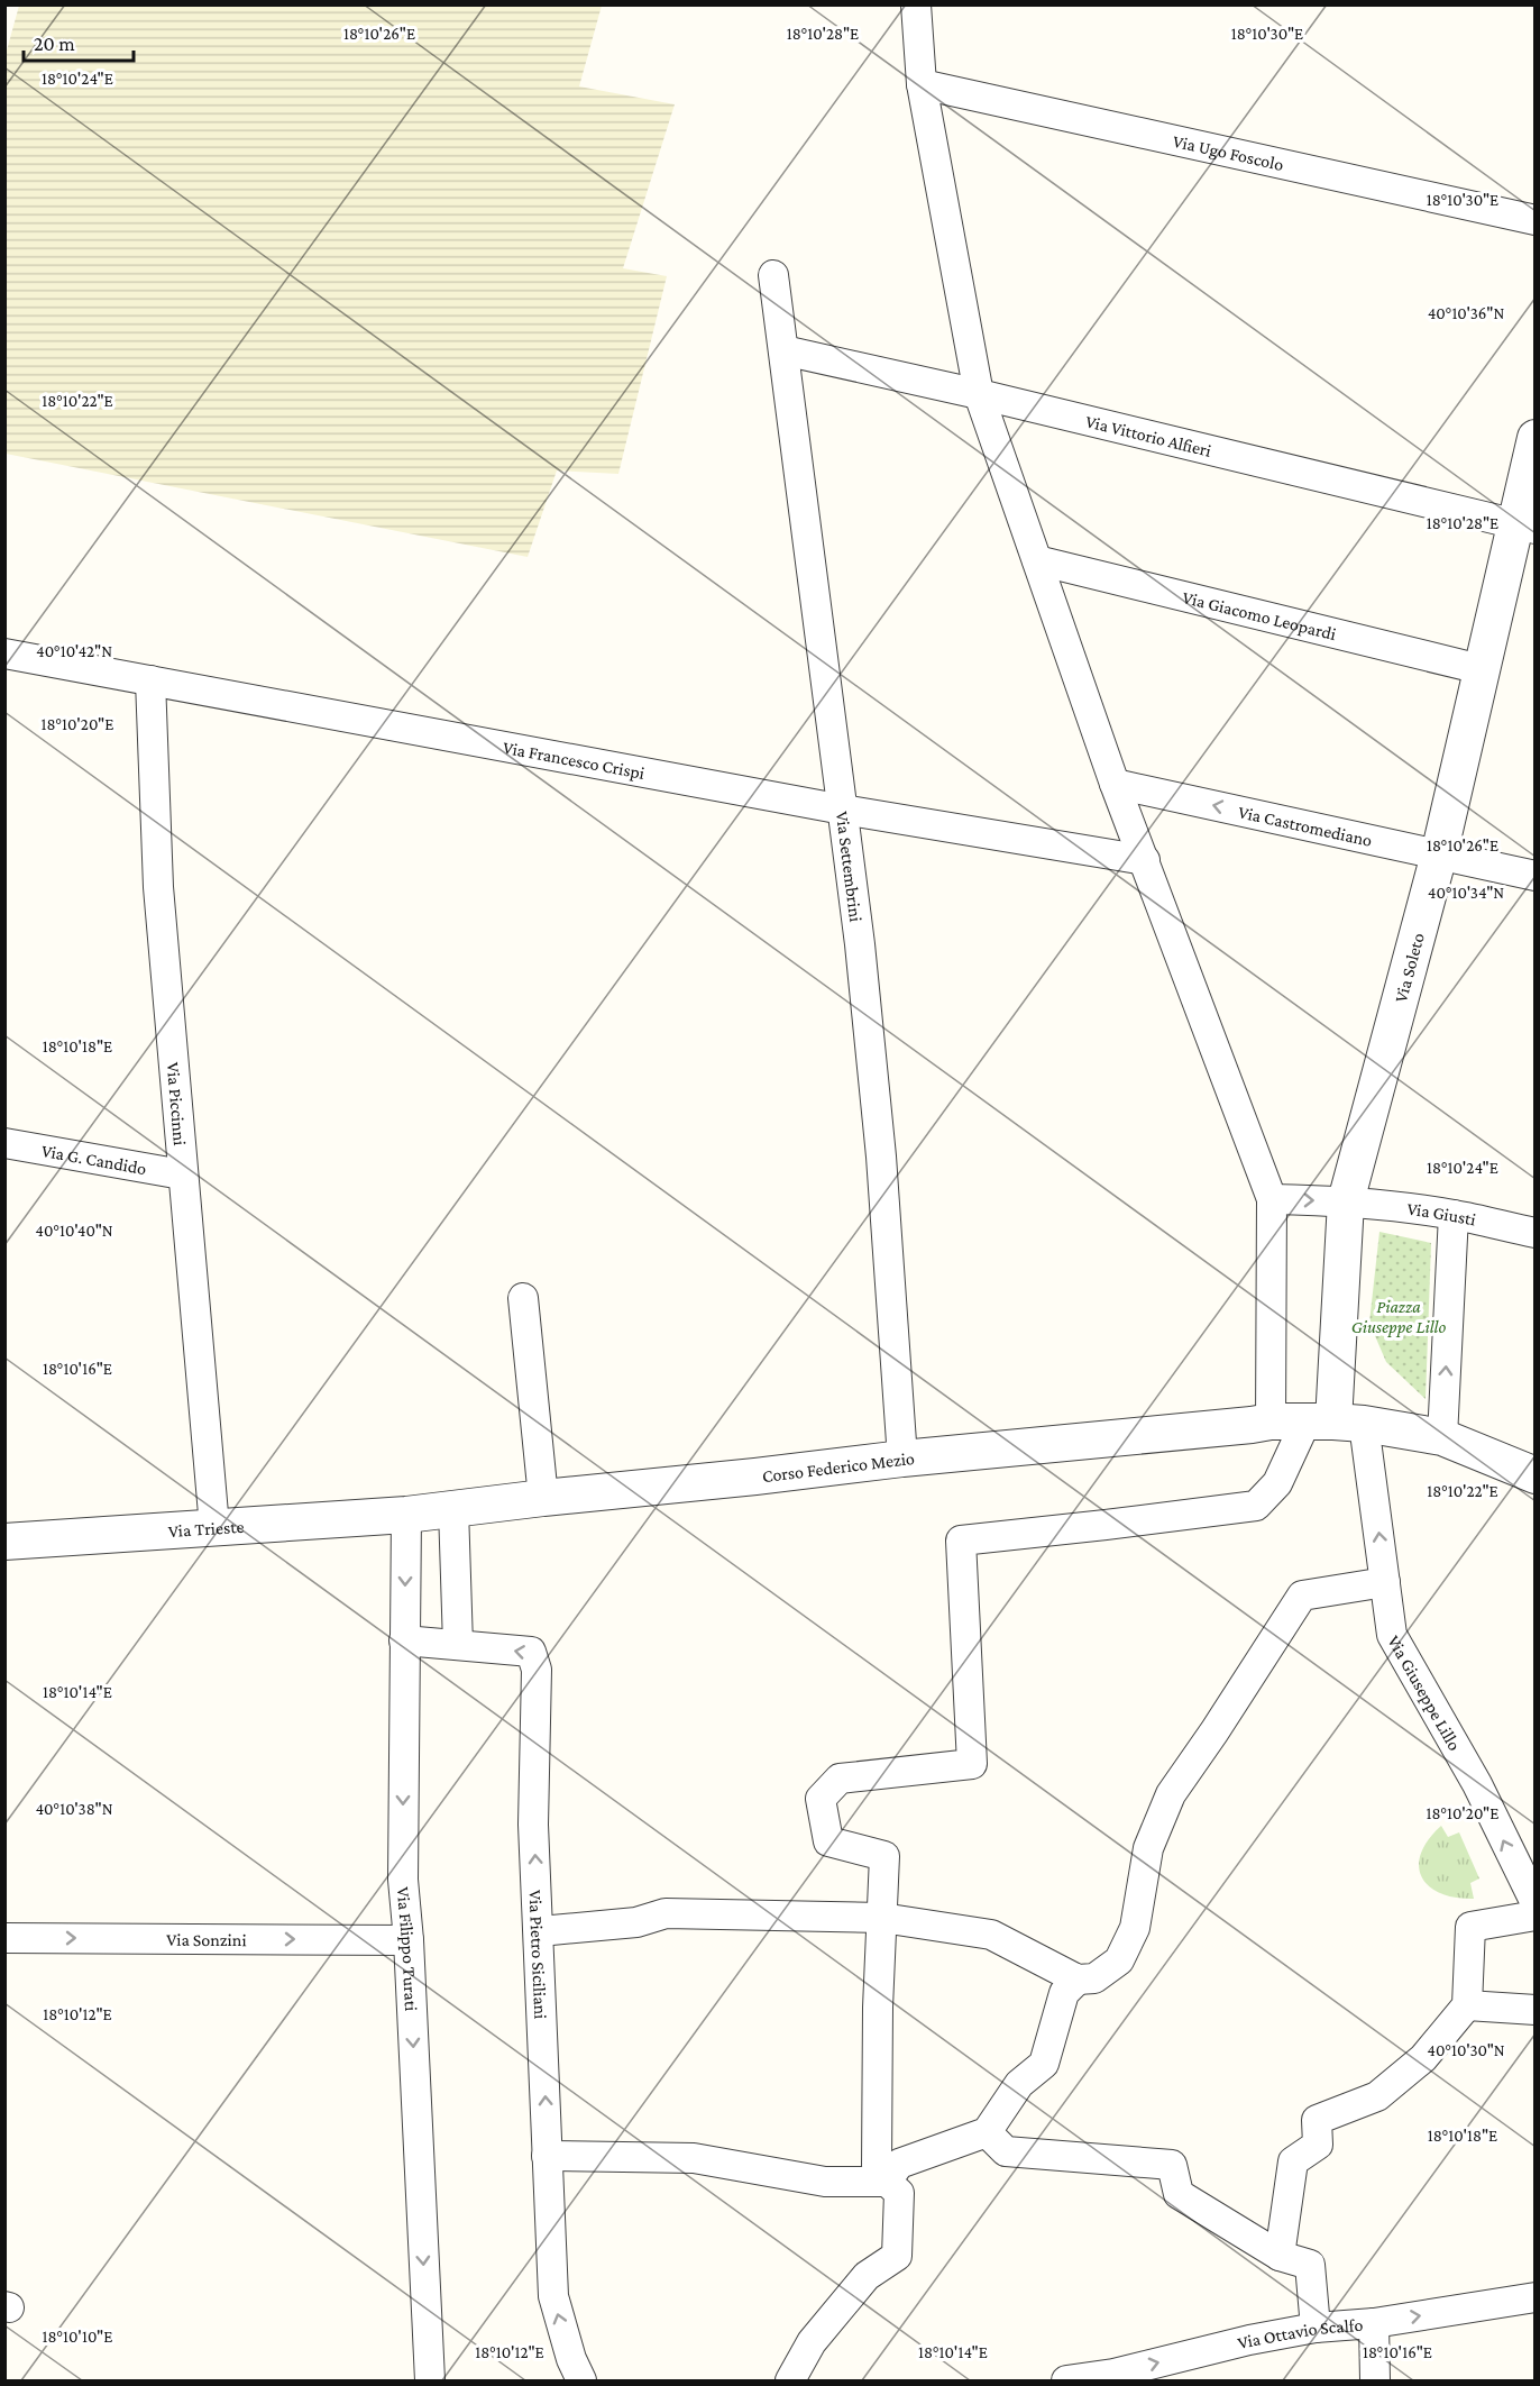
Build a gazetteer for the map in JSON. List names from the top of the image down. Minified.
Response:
{"streets":{"street":["Via Ugo Foscolo","Via Vittorio Alfieri","Via Giacomo Leopardi","Via Francesco Crispi","Via Castromediano","Via Settembrini","Via Soleto","Via Piccinni","Via G. Candido","Via Giusti","Corso Federico Mezio","Via Trieste","Via Giuseppe Lillo","Via Sonzini","Via Filippo Turati","Via Pietro Siciliani","Via Ottavio Scalfo"]},"crossings":[["Via Vittorio Alfieri","Via Settembrini"],["Via Vittorio Alfieri","Via Soleto"],["Via Giacomo Leopardi","Via Soleto"],["Via Francesco Crispi","Via Settembrini"],["Via Francesco Crispi","Via Piccinni"],["Via Castromediano","Via Soleto"],["Via Settembrini","Corso Federico Mezio"],["Via Soleto","Via Giusti"],["Via Soleto","Via Giuseppe Lillo"],["Via Piccinni","Via G. Candido"],["Via Piccinni","Via Trieste"],["Corso Federico Mezio","Via Trieste"],["Corso Federico Mezio","Via Filippo Turati"],["Via Trieste","Via Filippo Turati"],["Via Sonzini","Via Filippo Turati"],["Via Filippo Turati","Via Pietro Siciliani"]],"one_way":["Via Castromediano","Via Giuseppe Lillo","Via Sonzini","Via Filippo Turati","Via Pietro Siciliani","Via Ottavio Scalfo"],"parks":["Piazza Giuseppe Lillo"],"scale_bar":"20 m","coordinates":["18°10'26\"E","18°10'28\"E","18°10'30\"E","18°10'24\"E","40°10'36\"N","18°10'22\"E","40°10'42\"N","18°10'20\"E","40°10'34\"N","18°10'18\"E","40°10'40\"N","18°10'16\"E","18°10'14\"E","40°10'38\"N","18°10'12\"E","40°10'30\"N","18°10'10\"E"]}
